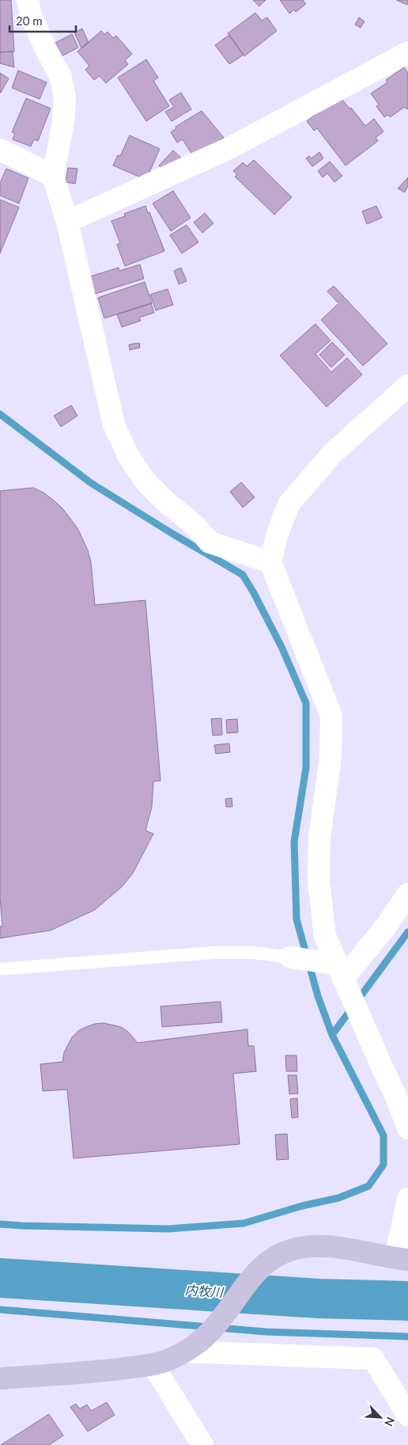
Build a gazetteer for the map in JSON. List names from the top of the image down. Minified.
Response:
{"water":["内牧川"],"scale_bar":"20 m","north":"bottom right"}
